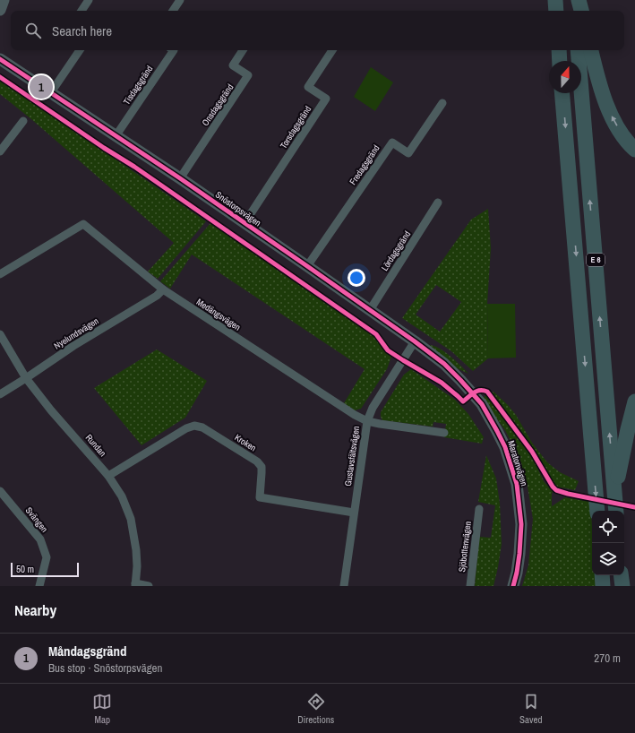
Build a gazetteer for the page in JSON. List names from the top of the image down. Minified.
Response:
{"streets":{"highway":["E 6"],"street":["Tisdagsgränd","Onsdagsgränd","Torsdagsgränd","Fredagsgränd","Snöstorpsvägen","Lördagsgränd","Medängsvägen","Nyelundsvägen","Kroken","Rundan","Gustavsfältsvägen","Maratonvägen","Svängen","Sjöbottenvägen"]},"crossings":[["Tisdagsgränd","Snöstorpsvägen"],["Onsdagsgränd","Snöstorpsvägen"],["Torsdagsgränd","Snöstorpsvägen"],["Fredagsgränd","Snöstorpsvägen"],["Snöstorpsvägen","Lördagsgränd"],["Snöstorpsvägen","Gustavsfältsvägen"],["Snöstorpsvägen","Maratonvägen"],["Medängsvägen","Nyelundsvägen"],["Medängsvägen","Gustavsfältsvägen"],["Nyelundsvägen","Rundan"],["Kroken","Rundan"],["Kroken","Gustavsfältsvägen"]],"scale_bar":"50 m","north":"top","page":{"search":"Search here","pins":"1","scale":"50 m","heading":"Nearby","list":[{"mark":"1","name":"Måndagsgränd","note":"Bus stop · Snöstorpsvägen","value":"270 m"}],"nav":["Map","Directions","Saved"]}}
